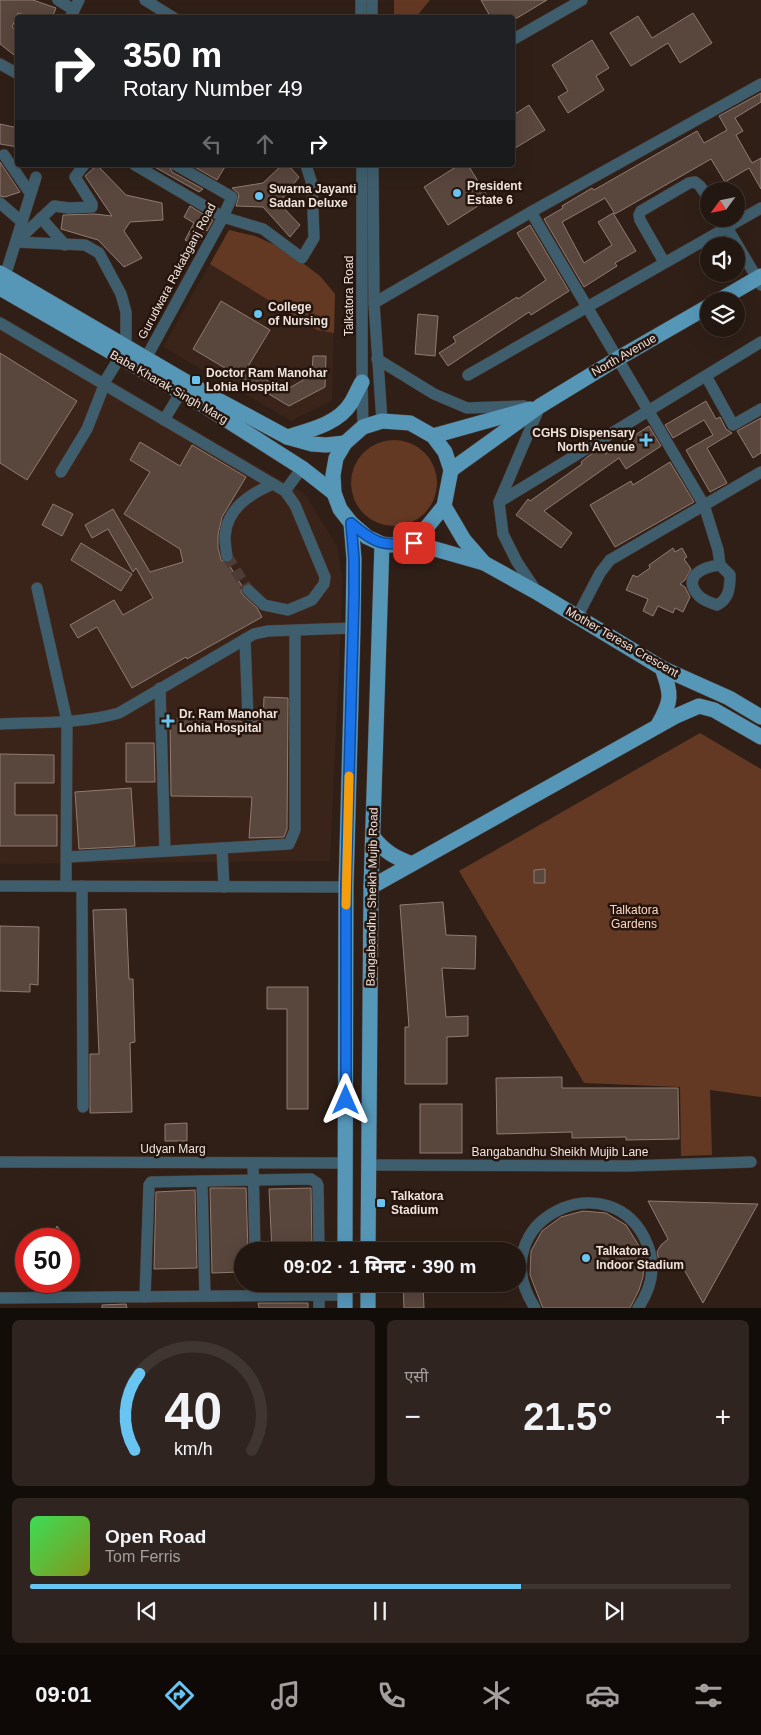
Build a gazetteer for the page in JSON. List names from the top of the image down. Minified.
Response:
{"streets":{"main road":["North Avenue","Baba Kharak Singh Marg","Mother Teresa Crescent","Bangabandhu Sheikh Mujib Road"],"street":["Gurudwara Rakabganj Road","Talkatora Road","Udyan Marg","Bangabandhu Sheikh Mujib Lane"]},"crossings":[["Gurudwara Rakabganj Road","Baba Kharak Singh Marg"],["Talkatora Road","North Avenue"],["Talkatora Road","Baba Kharak Singh Marg"],["Talkatora Road","Mother Teresa Crescent"],["Talkatora Road","Bangabandhu Sheikh Mujib Road"],["North Avenue","Baba Kharak Singh Marg"],["North Avenue","Mother Teresa Crescent"],["North Avenue","Bangabandhu Sheikh Mujib Road"],["Baba Kharak Singh Marg","Mother Teresa Crescent"],["Baba Kharak Singh Marg","Bangabandhu Sheikh Mujib Road"],["Mother Teresa Crescent","Bangabandhu Sheikh Mujib Road"],["Bangabandhu Sheikh Mujib Road","Udyan Marg"],["Bangabandhu Sheikh Mujib Road","Bangabandhu Sheikh Mujib Lane"]],"parks":["Talkatora Gardens"],"places":{"other":["President Estate 6","Swarna Jayanti Sadan Deluxe","College of Nursing","Talkatora Indoor Stadium"],"transit":["Doctor Ram Manohar Lohia Hospital","Talkatora Stadium"],"health":["CGHS Dispensary North Avenue","Dr. Ram Manohar Lohia Hospital"]},"north":"bottom left","page":{"turn":["350 m","Rotary Number 49"],"limit":"50","trip":"09:02 · 1 मिनट · 390 m","tile":"एसी","heat":["−","21.5°","+"],"song":["Open Road","Tom Ferris"],"tabs":"09:01","gauge":["40","km/h"]}}
